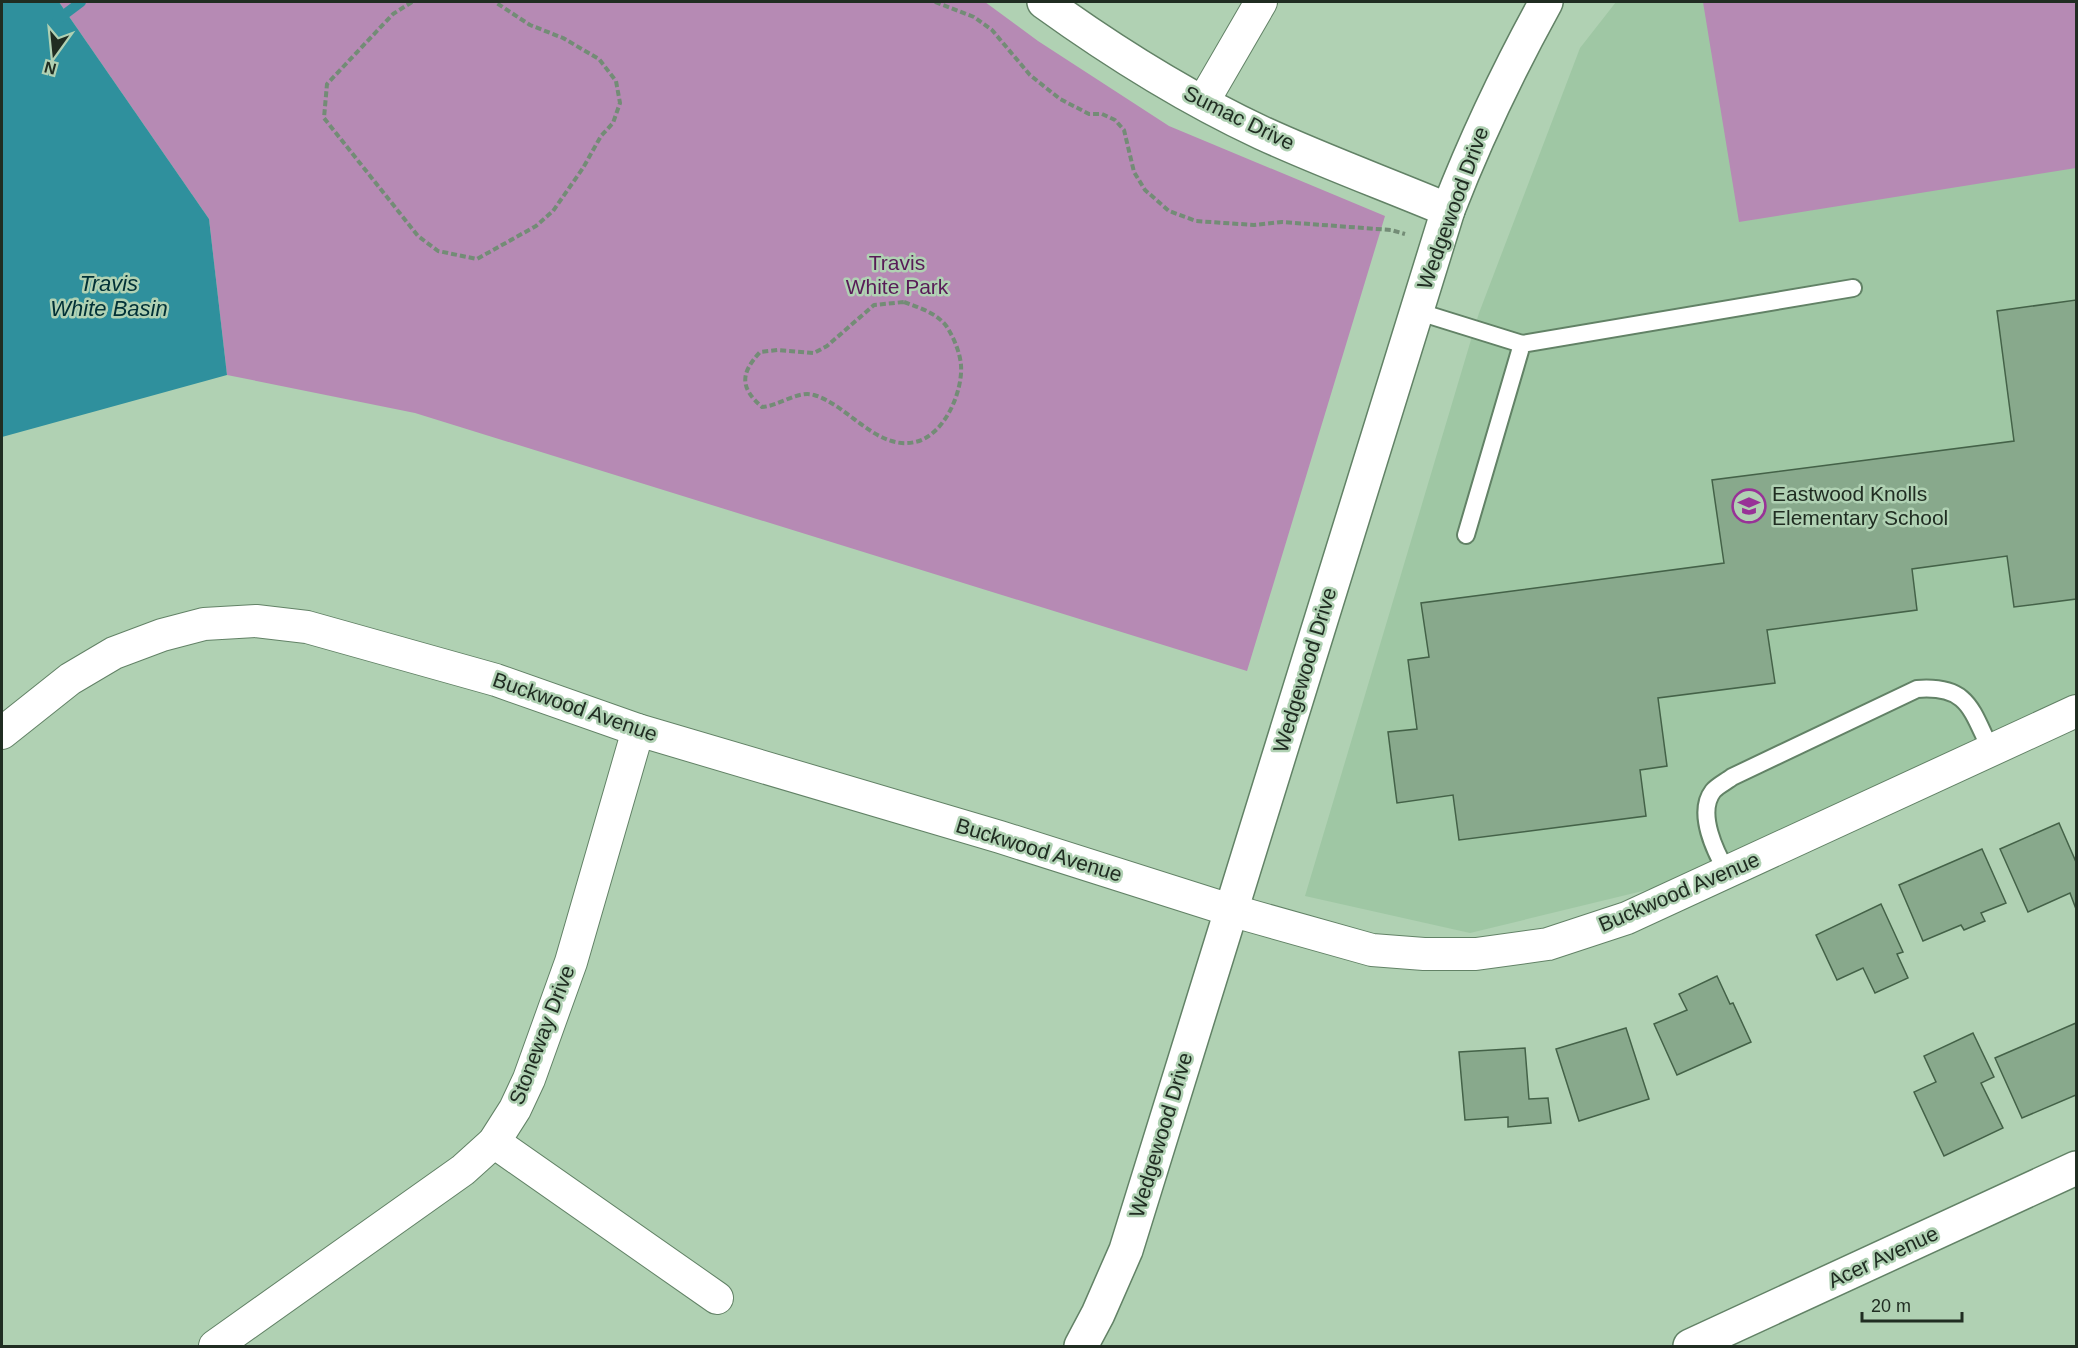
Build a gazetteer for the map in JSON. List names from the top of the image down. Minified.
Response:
{"streets":{"street":["Sumac Drive","Wedgewood Drive","Buckwood Avenue","Stoneway Drive","Acer Avenue"]},"crossings":[["Sumac Drive","Wedgewood Drive"],["Wedgewood Drive","Buckwood Avenue"],["Buckwood Avenue","Stoneway Drive"]],"water":["Travis White Basin"],"parks":["Travis White Park"],"places":{"school or university":["Eastwood Knolls Elementary School"]},"scale_bar":"20 m","north":"bottom"}
